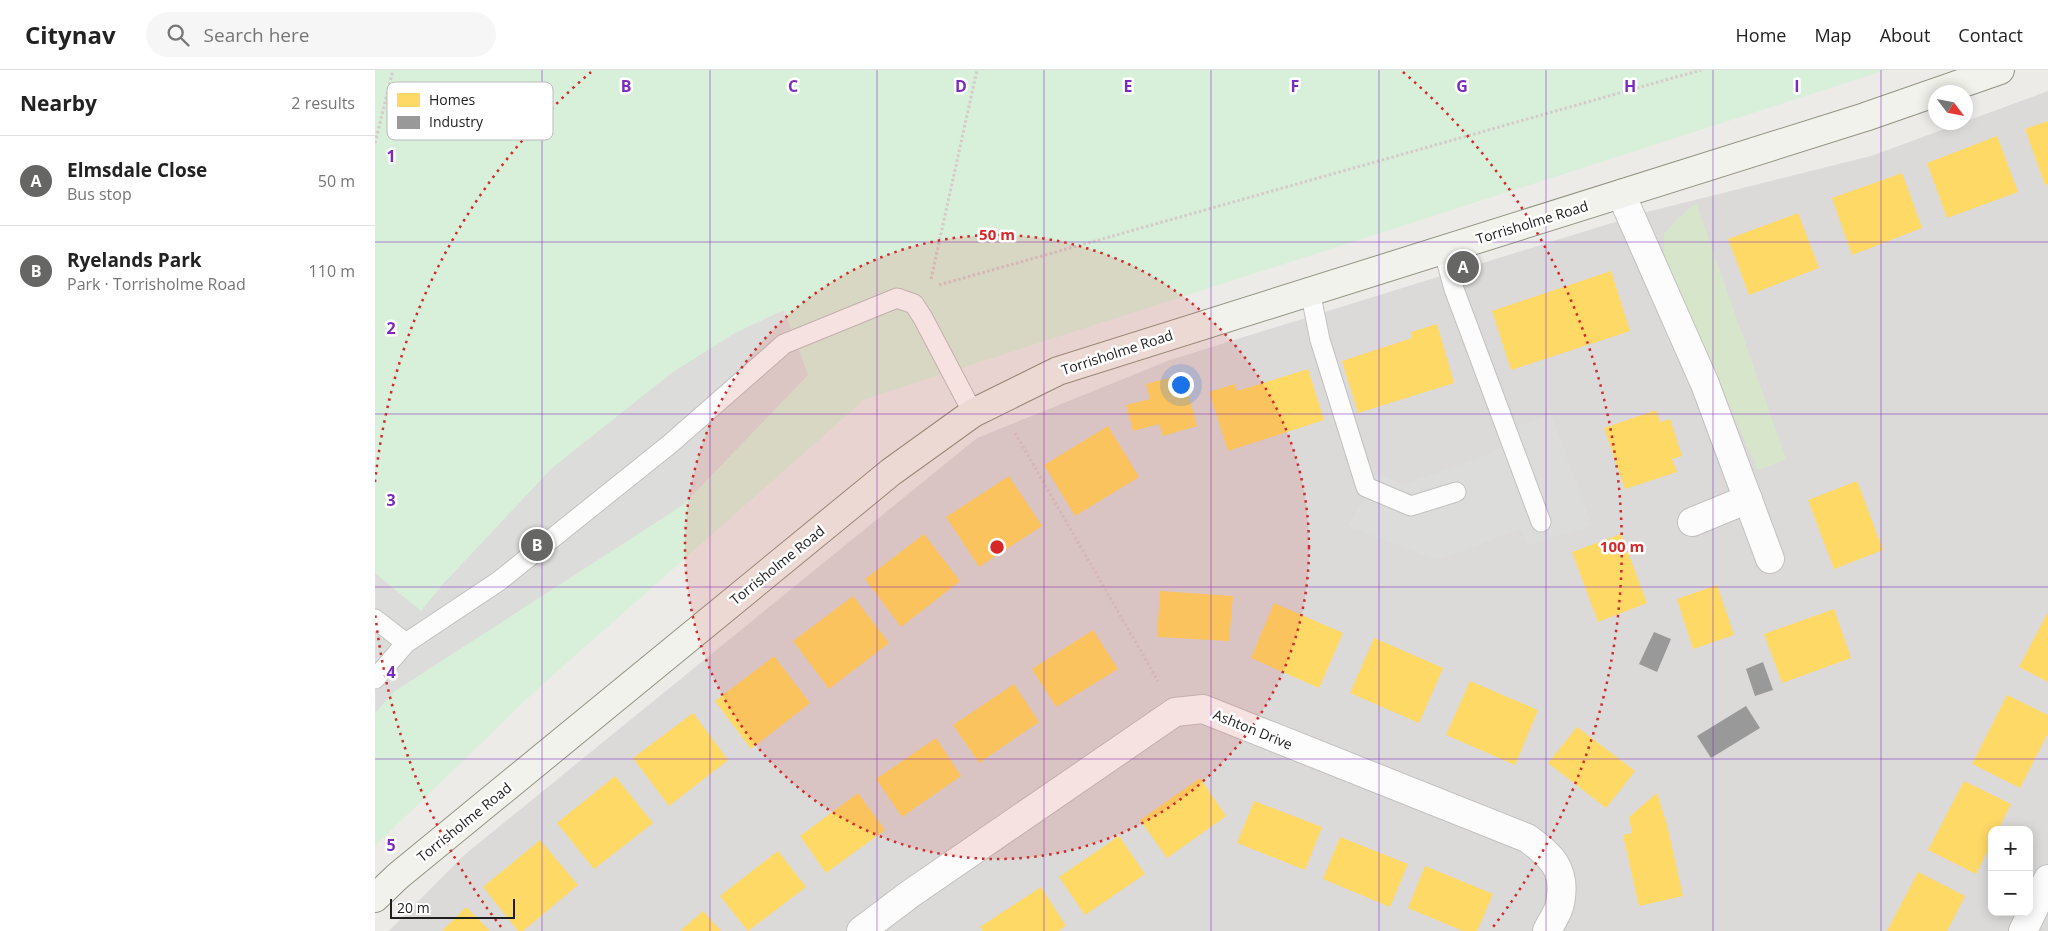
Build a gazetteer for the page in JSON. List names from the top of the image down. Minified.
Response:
{"streets":{"main road":["Torrisholme Road"],"street":["Ashton Drive"]},"legend":["Homes","Industry"],"scale_bar":"20 m","north":"bottom right","page":{"header":"Citynav","search":"Search here","nav":["Home","Map","About","Contact"],"heading":["Nearby","2 results"],"list":[{"mark":"A","name":"Elmsdale Close","note":"Bus stop","value":"50 m"},{"mark":"B","name":"Ryelands Park","note":"Park · Torrisholme Road","value":"110 m"}],"pins":["A","B"],"map_buttons":["+","−"],"scale":"20 m"},"grid":{"columns":["B","C","D","E","F","G","H","I"],"rows":["1","2","3","4","5"]},"rings":["50 m","100 m"]}
